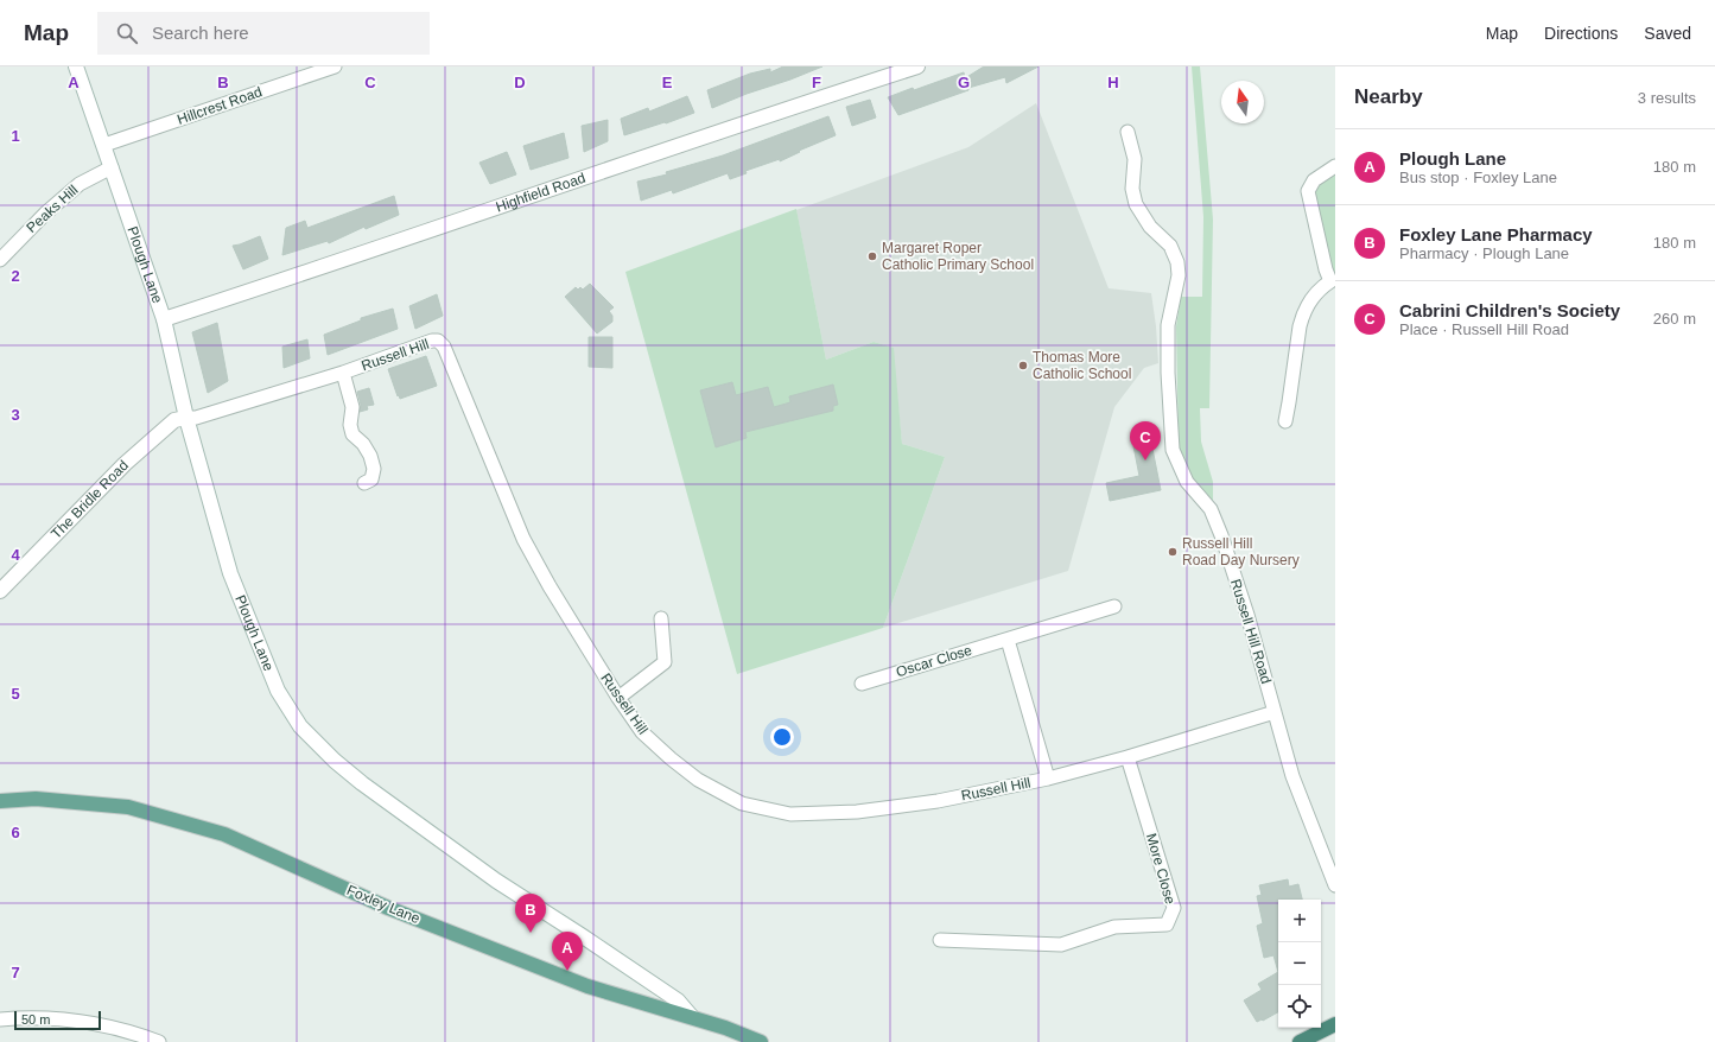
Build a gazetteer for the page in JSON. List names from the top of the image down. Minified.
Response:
{"streets":{"main road":["Highfield Road","Plough Lane","The Bridle Road","Foxley Lane"],"street":["Hillcrest Road","Peaks Hill","Russell Hill","Russell Hill Road","Oscar Close","More Close"]},"crossings":[["Hillcrest Road","Plough Lane"],["Highfield Road","Plough Lane"],["Peaks Hill","Plough Lane"],["Plough Lane","Russell Hill"],["Plough Lane","The Bridle Road"],["Plough Lane","Foxley Lane"],["Russell Hill","The Bridle Road"],["Russell Hill","Russell Hill Road"],["Russell Hill","More Close"]],"places":["Margaret Roper Catholic Primary School","Thomas More Catholic School","Russell Hill Road Day Nursery"],"scale_bar":"50 m","north":"top","page":{"header":"Map","search":"Search here","nav":["Map","Directions","Saved"],"heading":["Nearby","3 results"],"list":[{"mark":"A","name":"Plough Lane","note":"Bus stop · Foxley Lane","value":"180 m"},{"mark":"B","name":"Foxley Lane Pharmacy","note":"Pharmacy · Plough Lane","value":"180 m"},{"mark":"C","name":"Cabrini Children's Society","note":"Place · Russell Hill Road","value":"260 m"}],"pins":["C","B","A"],"map_buttons":["+","−"],"scale":"50 m"},"grid":{"columns":["A","B","C","D","E","F","G","H"],"rows":["1","2","3","4","5","6","7"]}}
